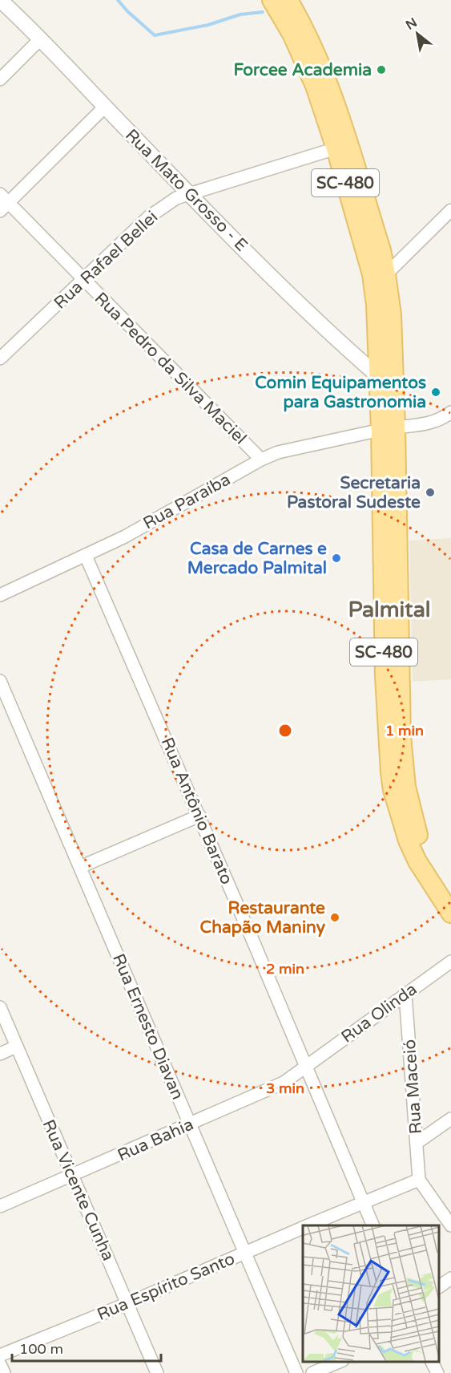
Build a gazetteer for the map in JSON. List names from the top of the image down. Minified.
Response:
{"streets":{"main road":["SC-480"],"street":["Rua Mato Grosso - E","Rua Rafael Bellei","Rua Pedro da Silva Maciel","Rua Paraíba","Rua Antônio Barato","Rua Olinda","Rua Ernesto Diavan","Rua Maceió","Rua Bahia","Rua Vicente Cunha","Rua Espírito Santo"]},"crossings":[["SC-480","Rua Mato Grosso - E"],["SC-480","Rua Rafael Bellei"],["SC-480","Rua Paraíba"],["Rua Mato Grosso - E","Rua Rafael Bellei"],["Rua Rafael Bellei","Rua Pedro da Silva Maciel"],["Rua Pedro da Silva Maciel","Rua Paraíba"],["Rua Paraíba","Rua Antônio Barato"],["Rua Antônio Barato","Rua Olinda"],["Rua Antônio Barato","Rua Bahia"],["Rua Antônio Barato","Rua Espírito Santo"],["Rua Olinda","Rua Maceió"],["Rua Olinda","Rua Bahia"],["Rua Ernesto Diavan","Rua Bahia"],["Rua Ernesto Diavan","Rua Espírito Santo"],["Rua Maceió","Rua Espírito Santo"],["Rua Bahia","Rua Vicente Cunha"],["Rua Vicente Cunha","Rua Espírito Santo"]],"districts":["Palmital"],"places":["Forcee Academia","Comin Equipamentos para Gastronomia","Secretaria Pastoral Sudeste","Casa de Carnes e Mercado Palmital","Restaurante Chapão Maniny"],"scale_bar":"100 m","north":"top left","rings":["1 min","2 min","3 min"]}
